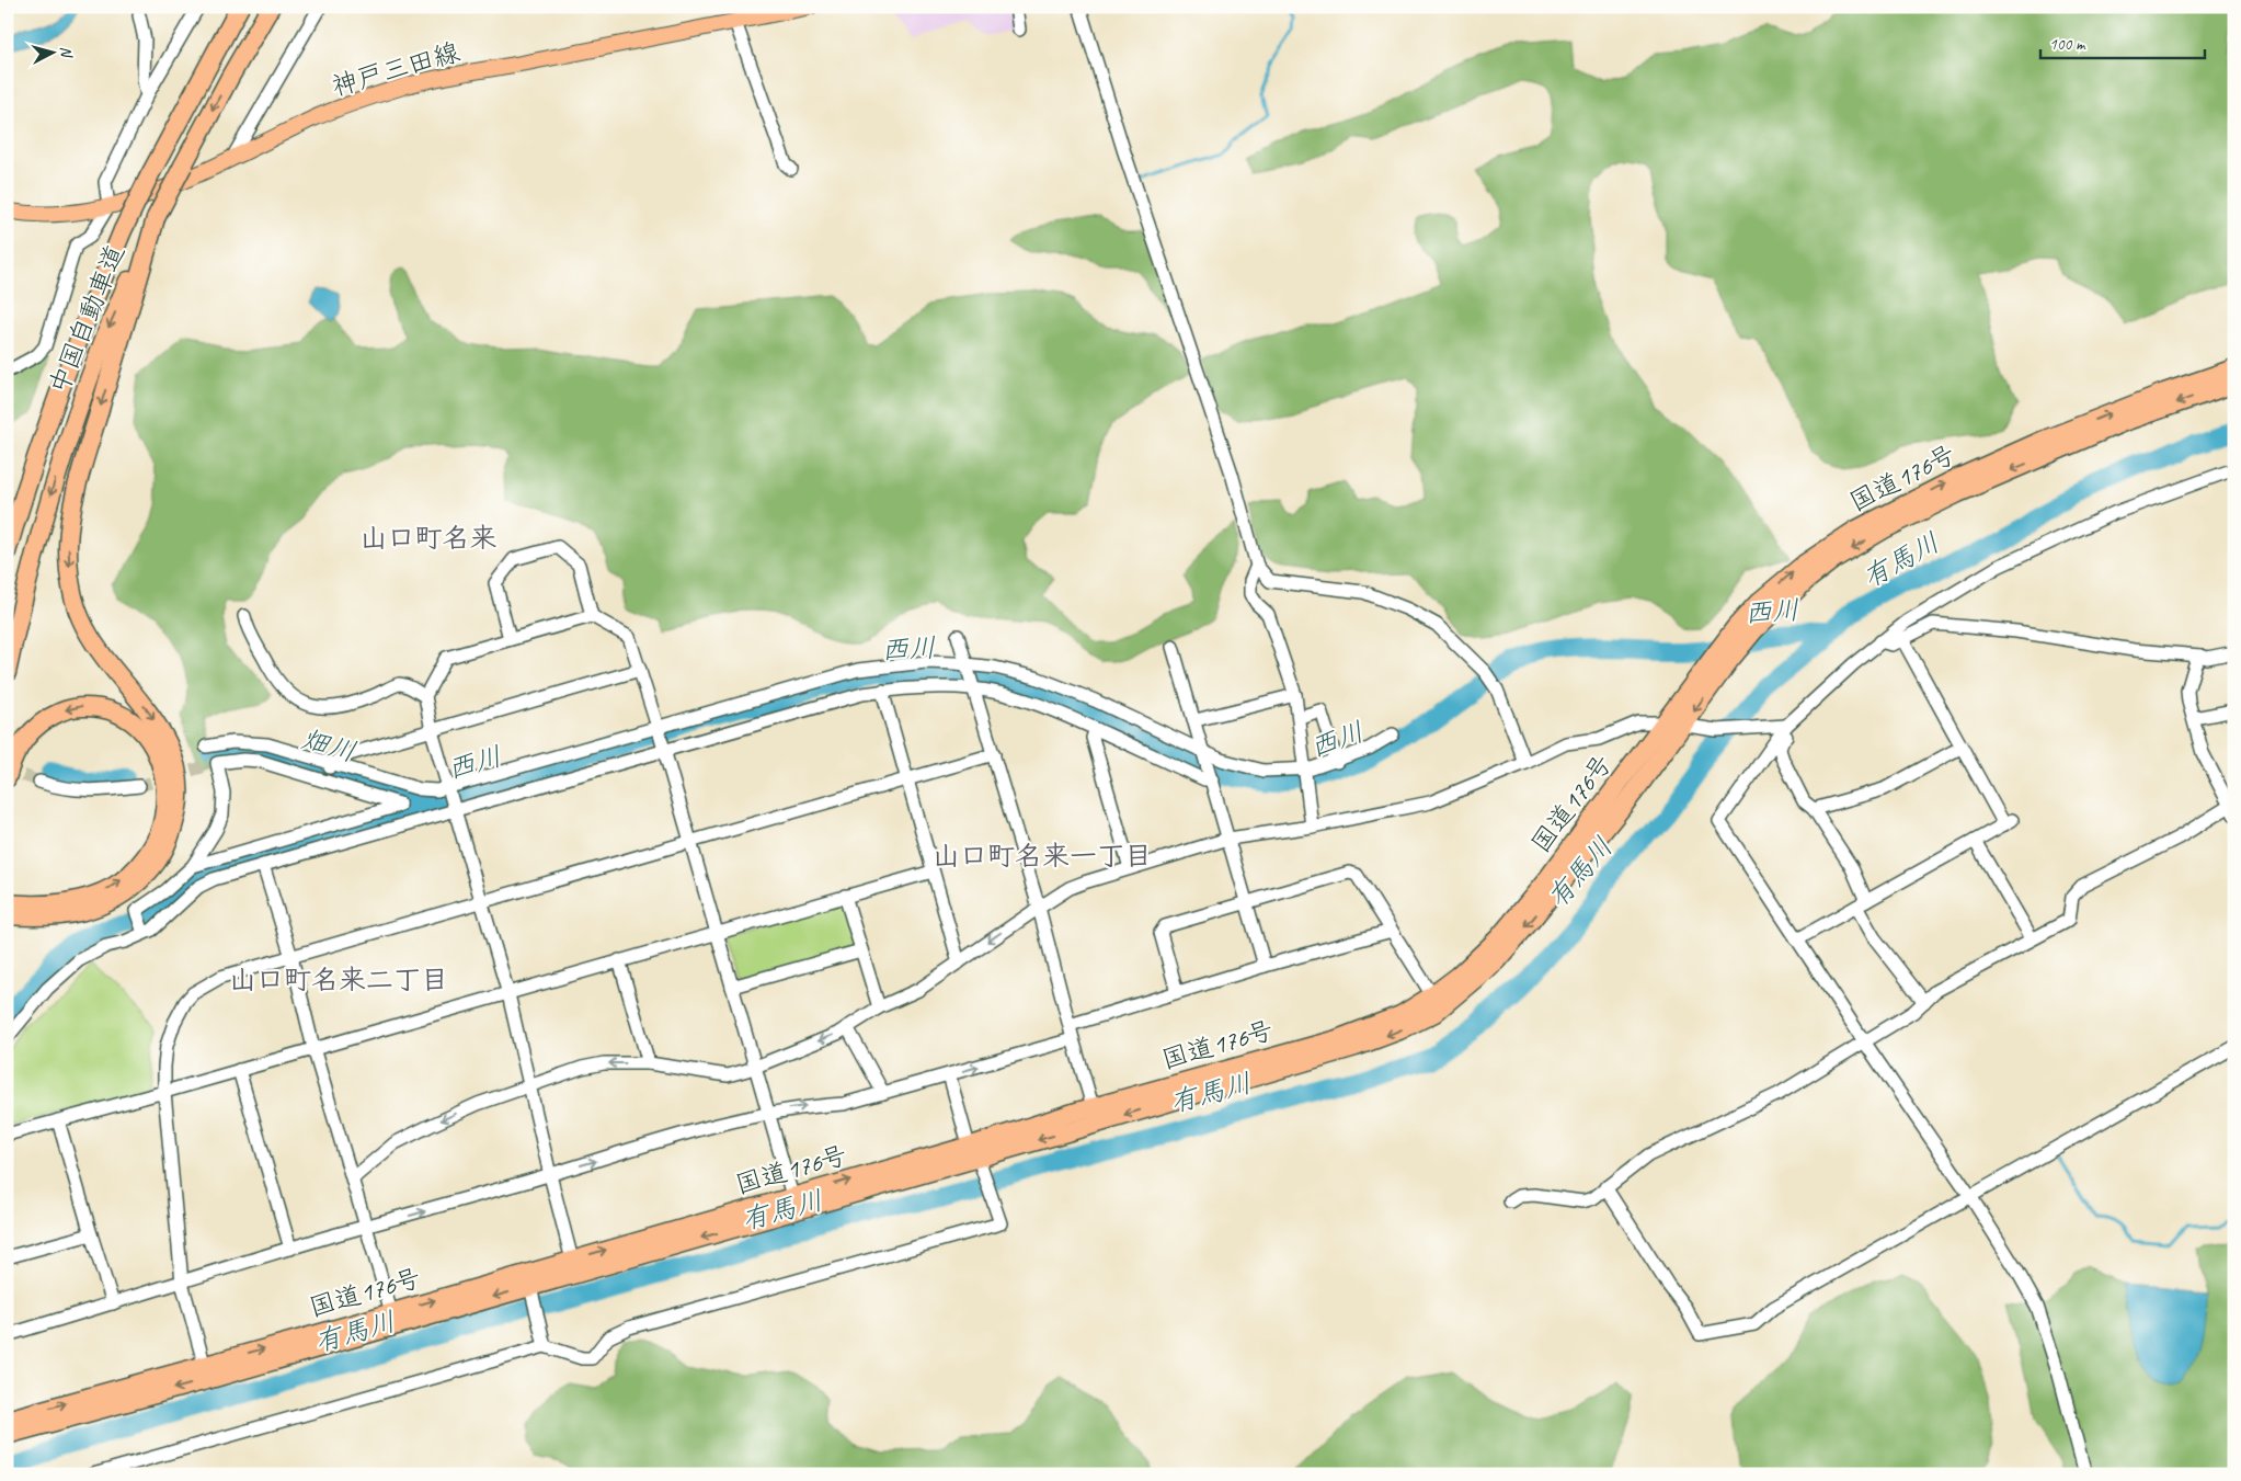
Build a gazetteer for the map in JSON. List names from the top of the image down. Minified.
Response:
{"streets":{"highway":["中国自動車道","国道176号"],"main road":["神戸三田線"]},"districts":["山口町名来","山口町名来一丁目","山口町名来二丁目"],"water":["有馬川","西川","畑川"],"scale_bar":"100 m","north":"right"}
